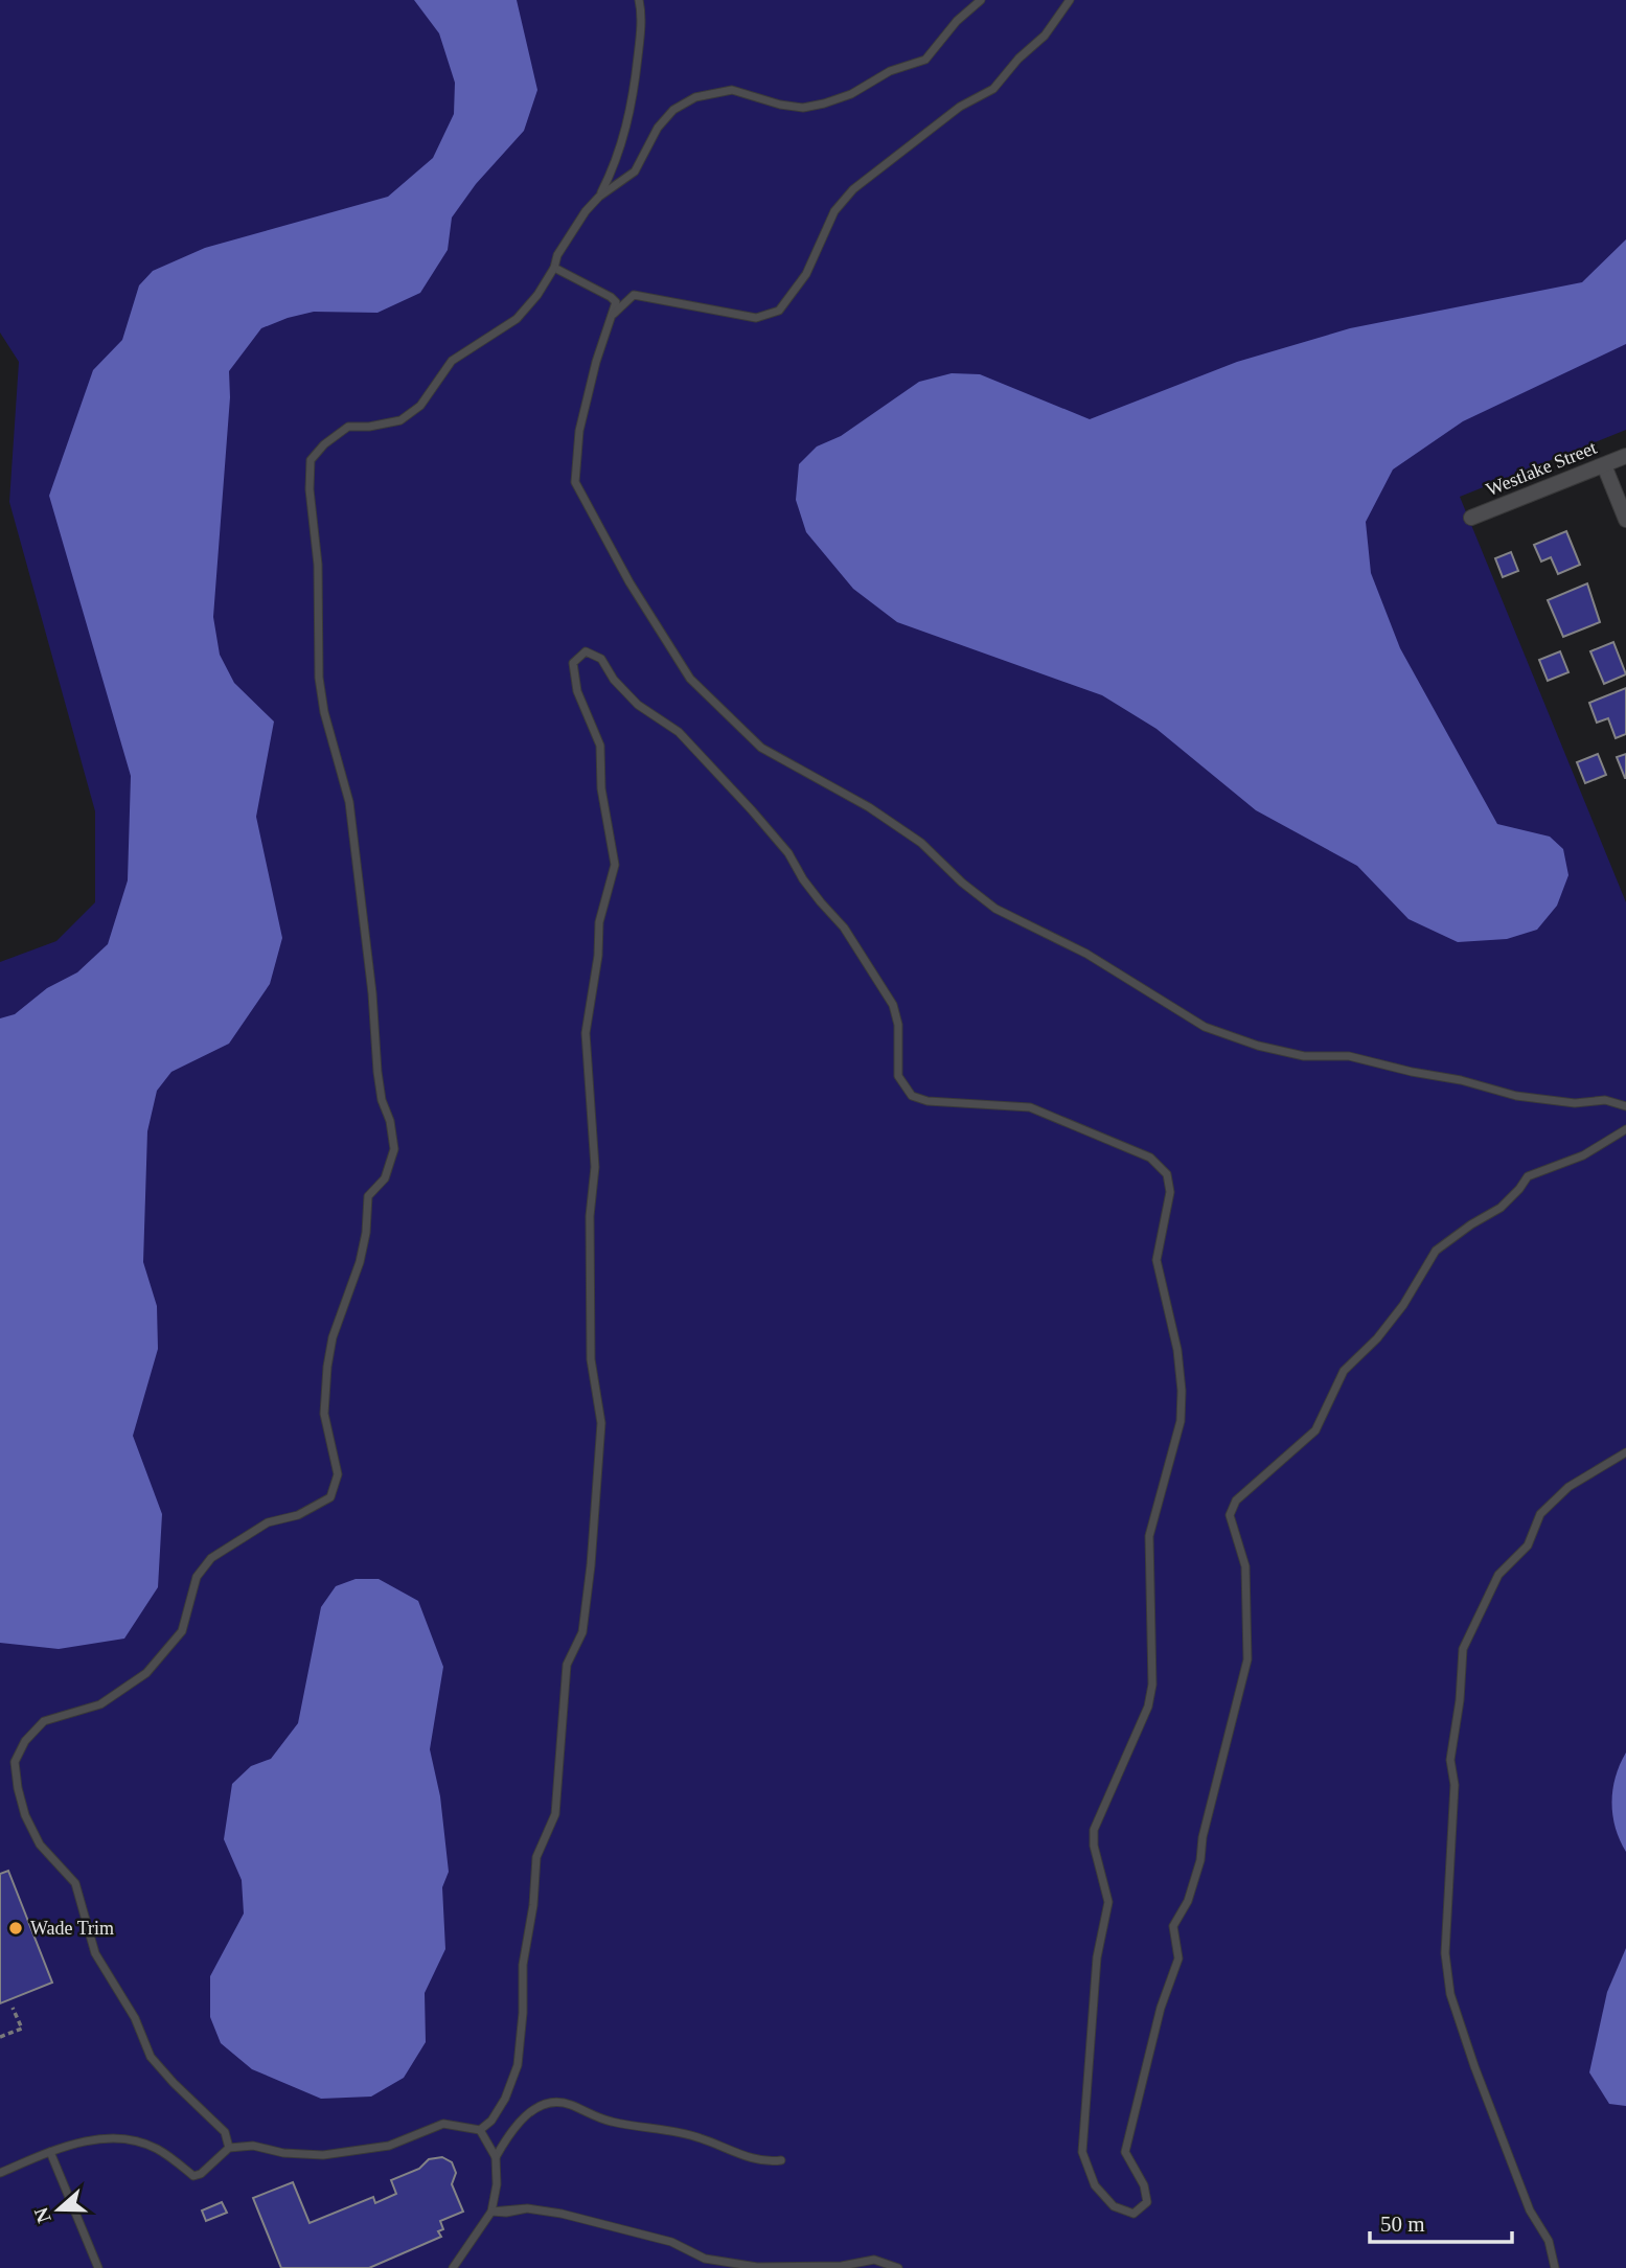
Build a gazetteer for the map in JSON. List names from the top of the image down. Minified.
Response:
{"streets":{"street":["Westlake Street"]},"places":["Wade Trim"],"scale_bar":"50 m","north":"left"}
